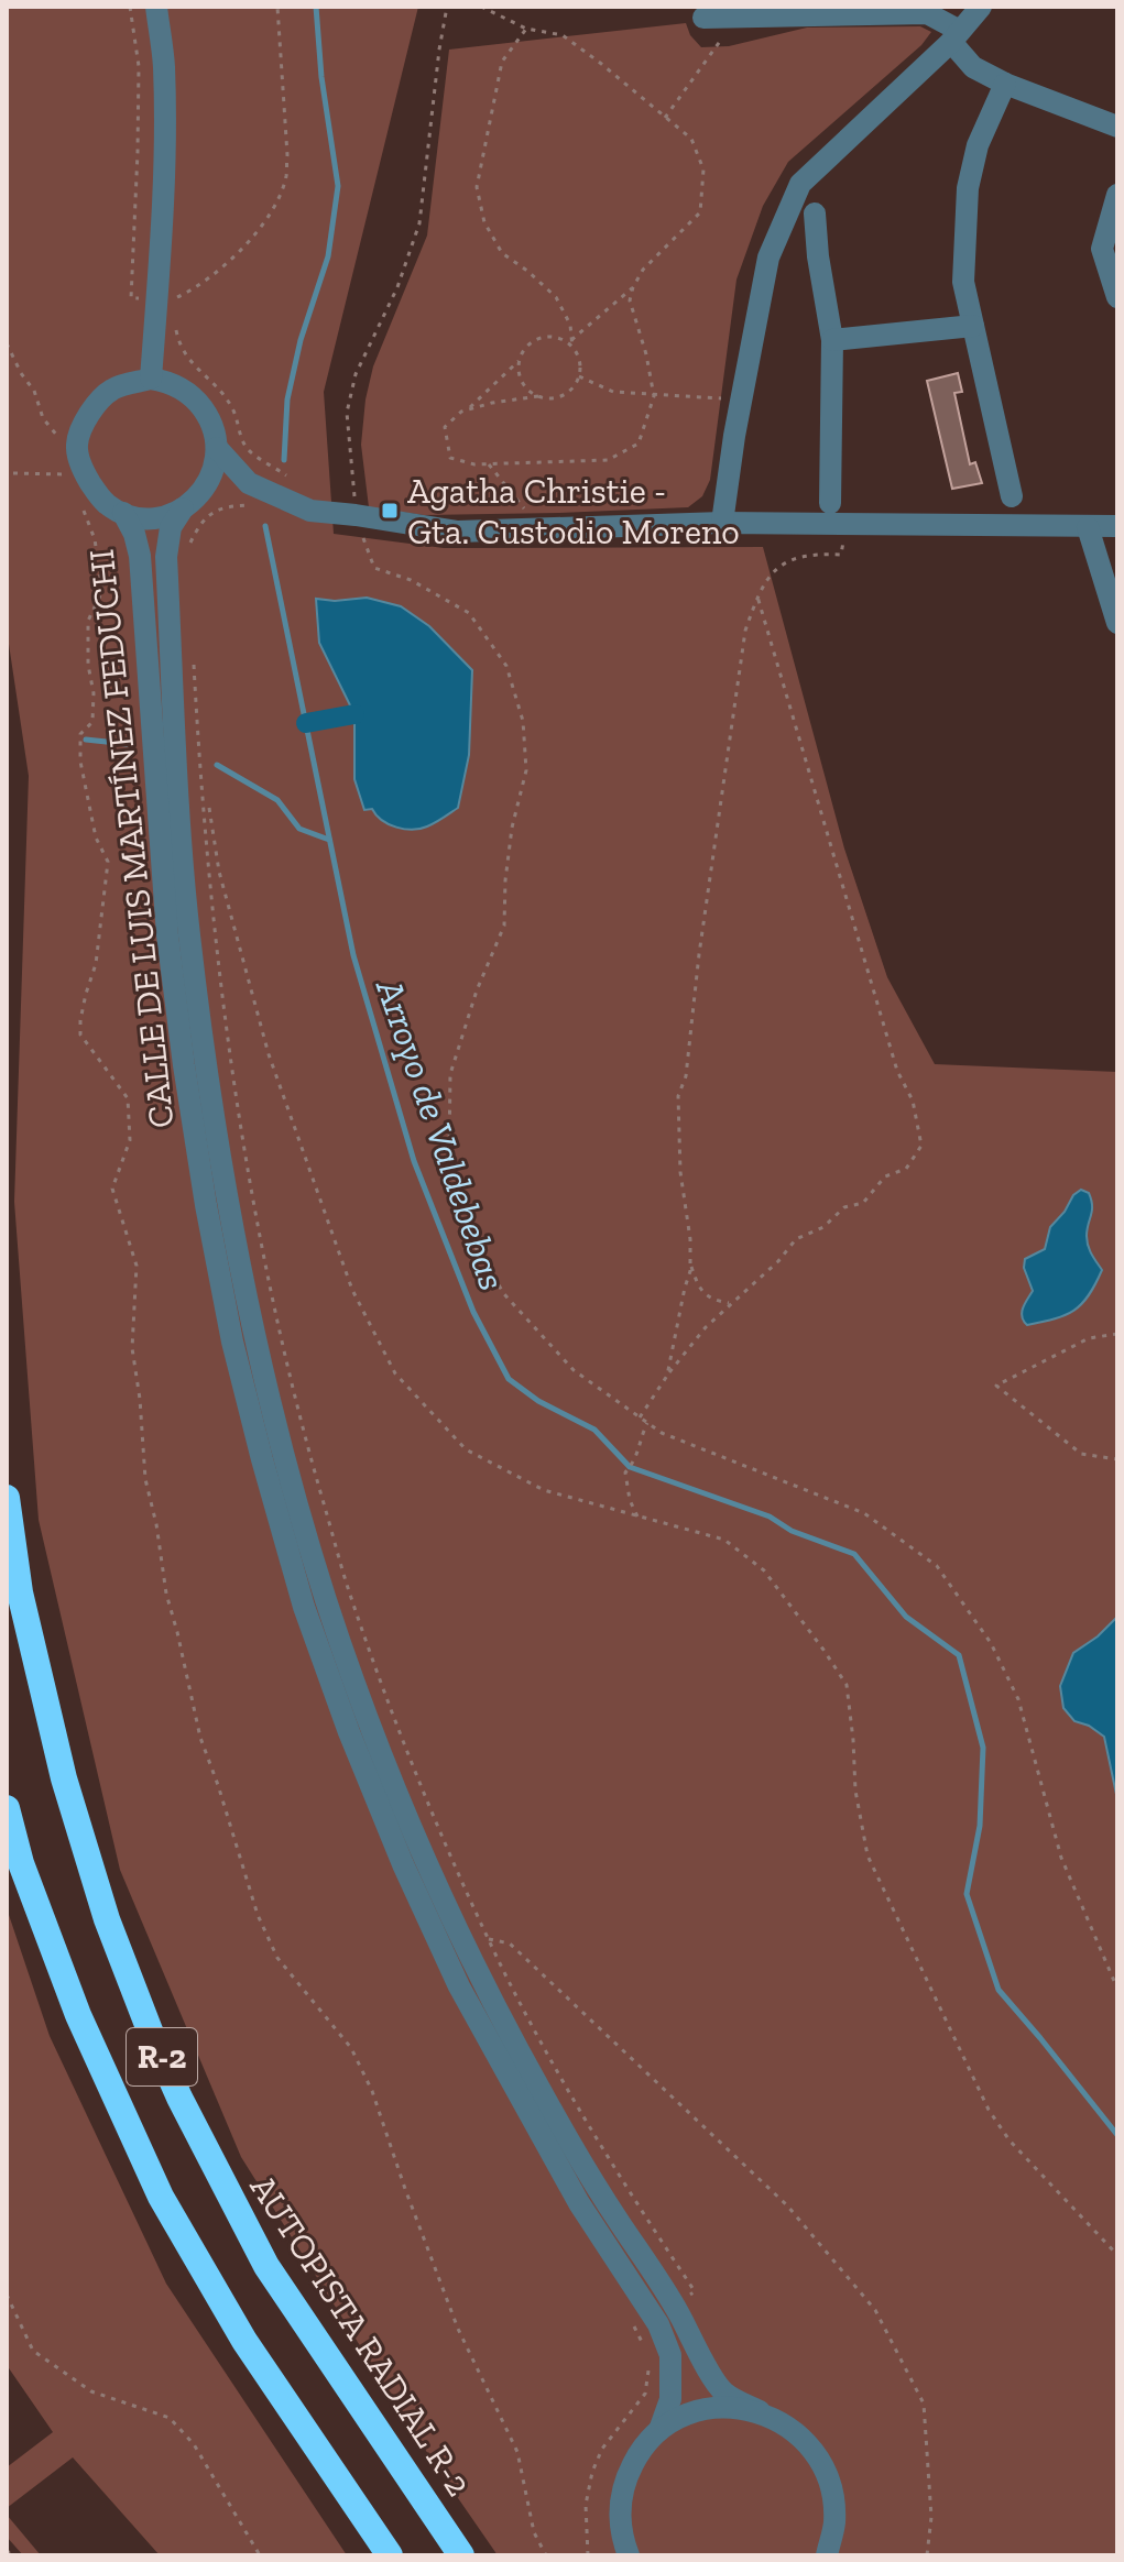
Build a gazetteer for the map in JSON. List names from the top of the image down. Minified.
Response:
{"streets":{"highway":["R-2","AUTOPISTA RADIAL R-2"],"street":["CALLE DE LUIS MARTÍNEZ FEDUCHI"]},"water":["Arroyo de Valdebebas"],"places":{"transit":["Agatha Christie - Gta. Custodio Moreno"]}}
